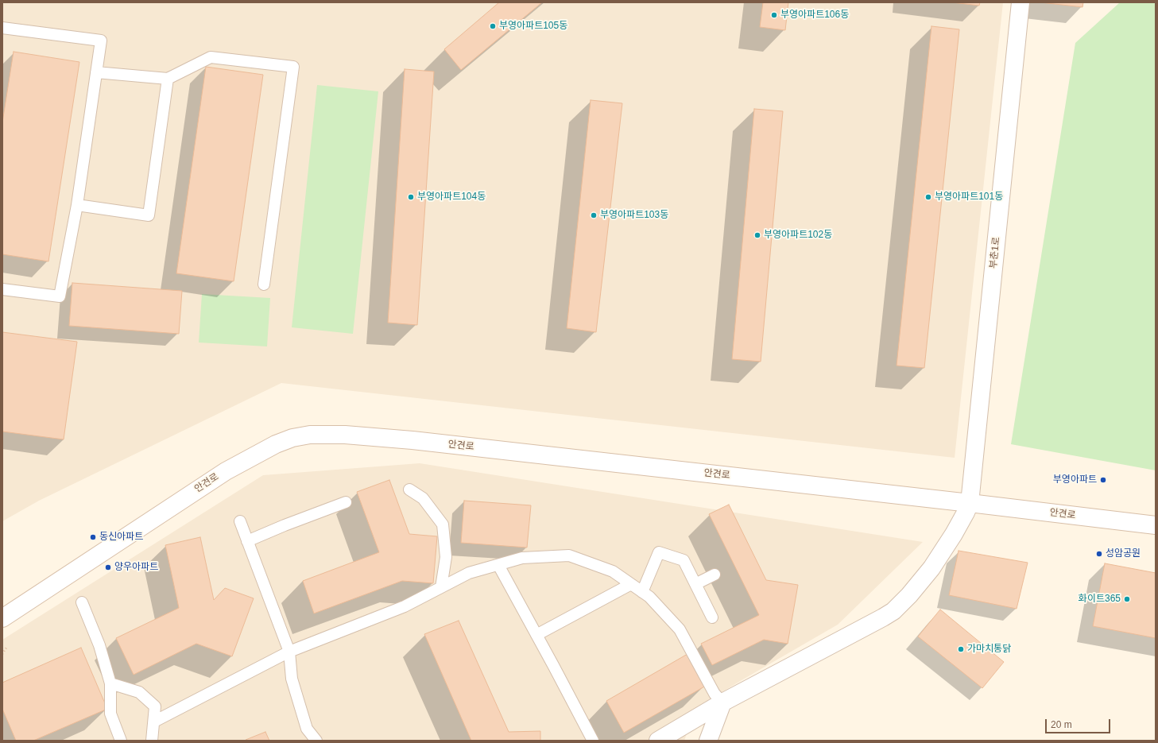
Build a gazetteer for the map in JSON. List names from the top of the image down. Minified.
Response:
{"streets":{"main road":["부춘1로","안견로"]},"crossings":[["부춘1로","안견로"]],"places":["부영아파트106동","부영아파트105동","부영아파트104동","부영아파트101동","부영아파트103동","부영아파트102동","부영아파트","동신아파트","성암공원","양우아파트","화이트365","가마치통닭"],"scale_bar":"20 m"}
